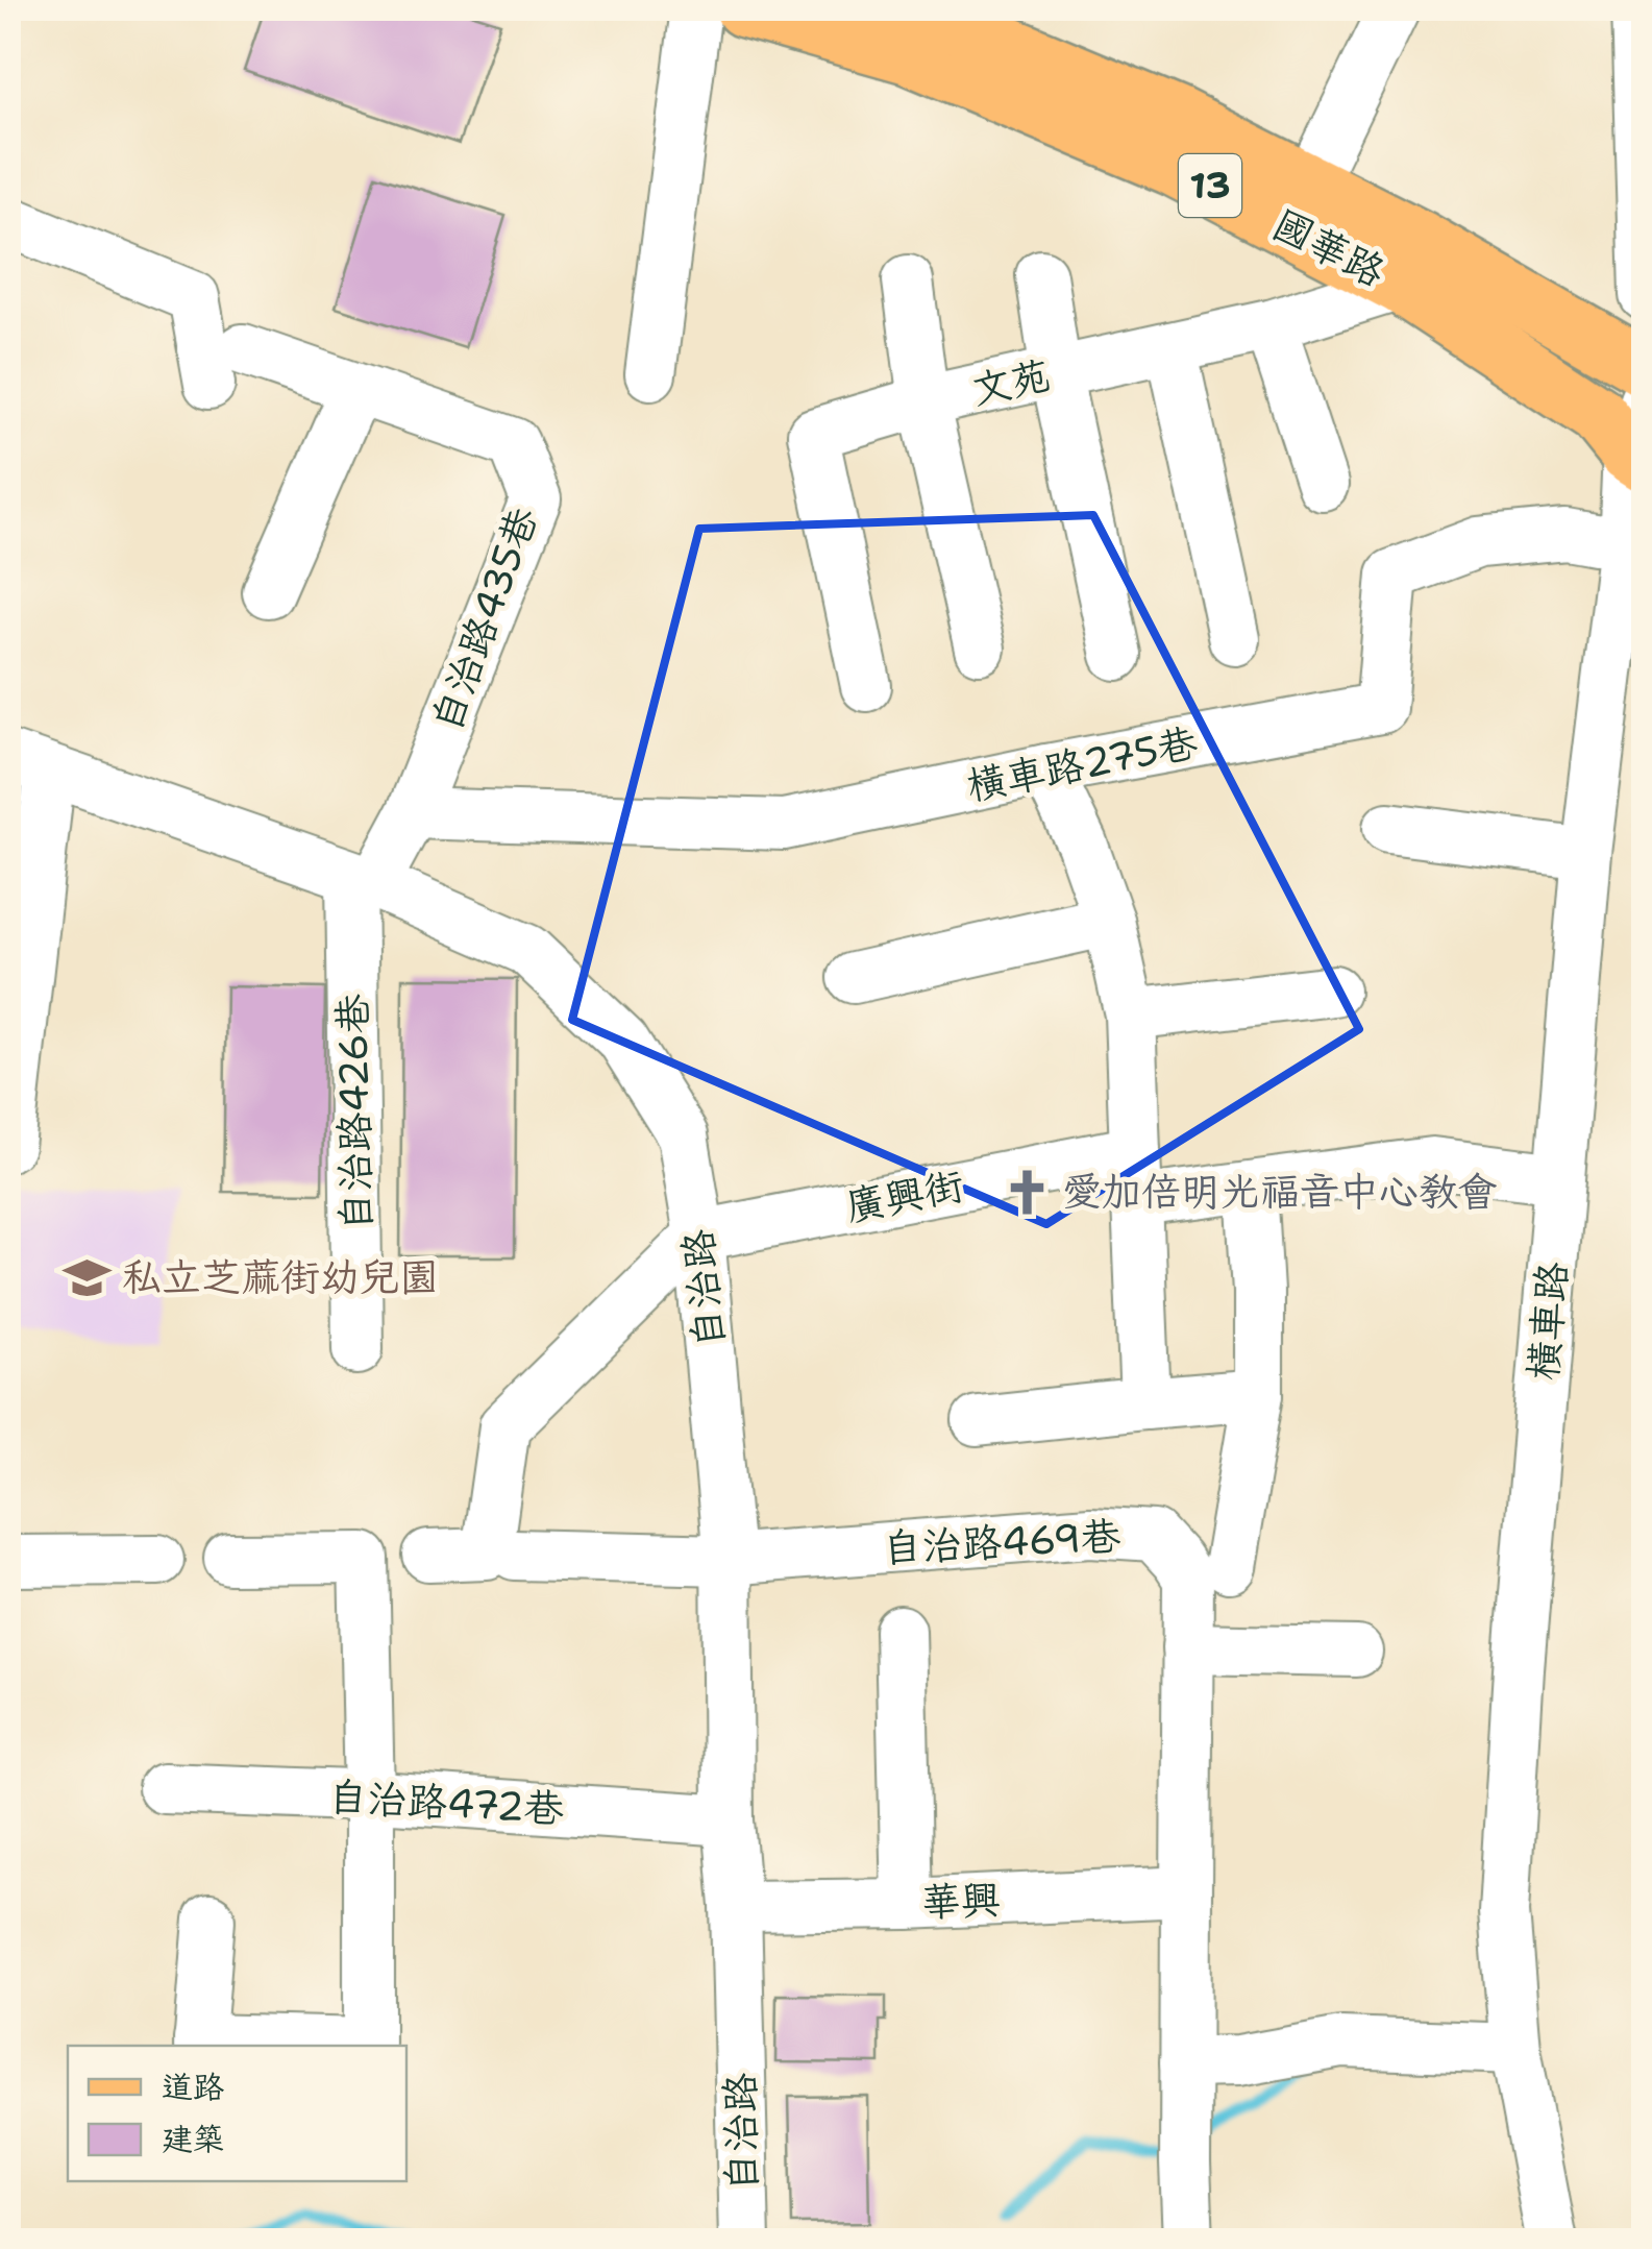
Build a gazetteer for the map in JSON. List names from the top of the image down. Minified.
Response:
{"streets":{"main road":["13","國華路"],"street":["文苑","自治路435巷","橫車路275巷","自治路426巷","廣興街","自治路","橫車路","自治路469巷","自治路472巷","華興"]},"crossings":[["國華路","文苑"],["國華路","橫車路"],["自治路435巷","橫車路275巷"],["自治路435巷","自治路426巷"],["自治路435巷","自治路"],["橫車路275巷","橫車路"],["自治路426巷","自治路"],["廣興街","自治路"],["自治路","自治路469巷"],["自治路","自治路472巷"],["自治路","華興"]],"places":{"church":["愛加倍明光福音中心教會"],"school or university":["私立芝蔴街幼兒園"]},"legend":["道路","建築"]}
